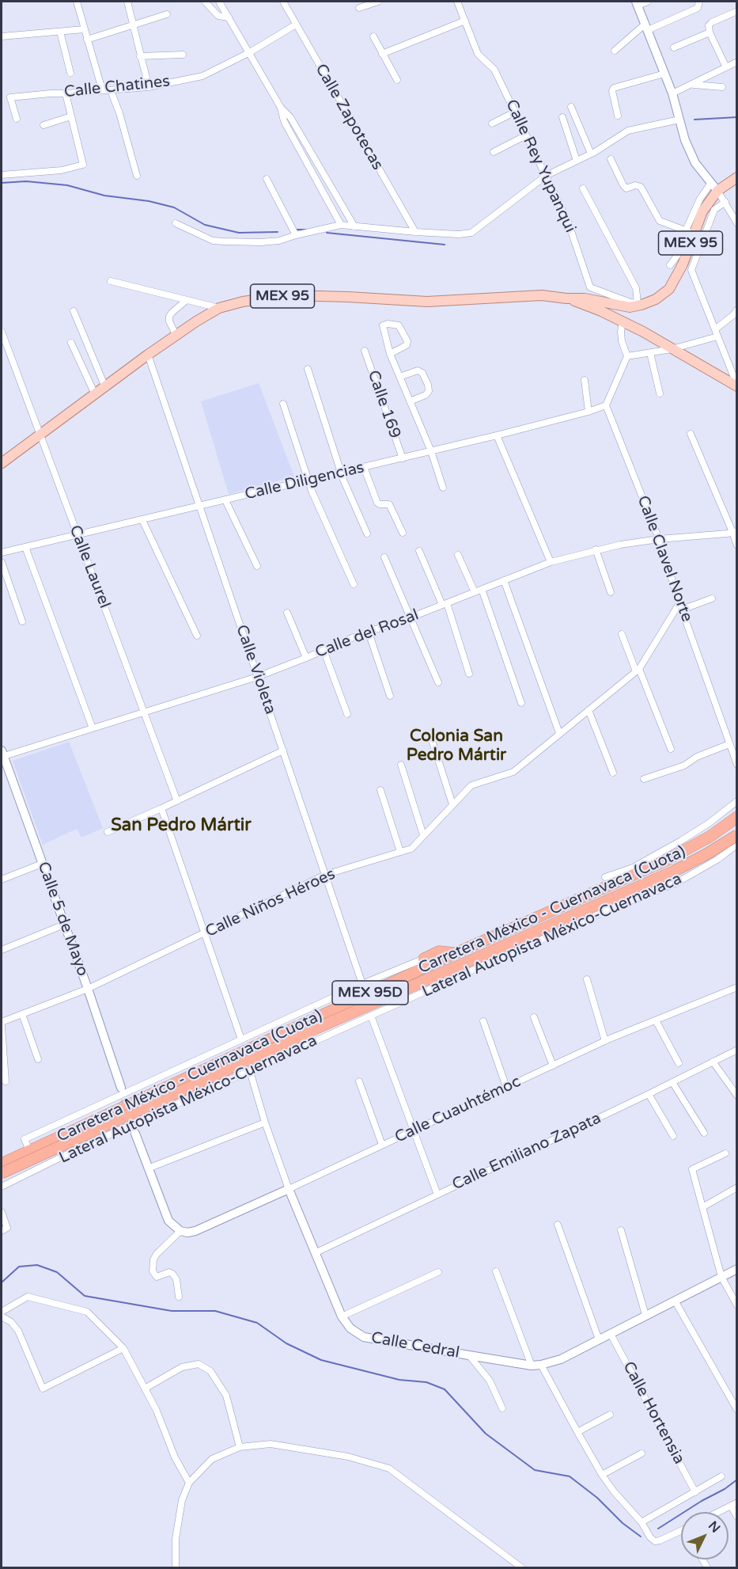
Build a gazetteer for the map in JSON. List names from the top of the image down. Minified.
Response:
{"streets":{"highway":["Carretera México - Cuernavaca (Cuota)","MEX 95D"],"main road":["MEX 95"],"street":["Calle Chatines","Calle Zapotecas","Calle Rey Yupanqui","Calle 169","Calle Diligencias","Calle Clavel Norte","Calle Laurel","Calle del Rosal","Calle Violeta","Calle Niños Héroes","Calle 5 de Mayo","Lateral Autopista México-Cuernavaca","Calle Cuauhtémoc","Calle Emiliano Zapata","Calle Cedral","Calle Hortensia"]},"crossings":[["Calle Chatines","Calle Zapotecas"],["Calle Rey Yupanqui","MEX 95"],["MEX 95","Calle Laurel"],["MEX 95","Calle Violeta"],["Calle 169","Calle Diligencias"],["Calle Diligencias","Calle Clavel Norte"],["Calle Diligencias","Calle Laurel"],["Calle Diligencias","Calle Violeta"],["Calle Clavel Norte","Calle del Rosal"],["Calle Clavel Norte","Calle Niños Héroes"],["Calle Laurel","Calle del Rosal"],["Calle del Rosal","Calle Violeta"],["Calle del Rosal","Calle 5 de Mayo"],["Calle Violeta","Calle Niños Héroes"],["Calle Niños Héroes","Calle 5 de Mayo"],["Carretera México - Cuernavaca (Cuota)","Lateral Autopista México-Cuernavaca"],["Lateral Autopista México-Cuernavaca","Calle Cedral"],["Calle Cuauhtémoc","Calle Cedral"],["Calle Emiliano Zapata","Calle Cedral"],["Calle Cedral","Calle Hortensia"]],"districts":["Colonia San Pedro Mártir","San Pedro Mártir"],"north":"top right"}
